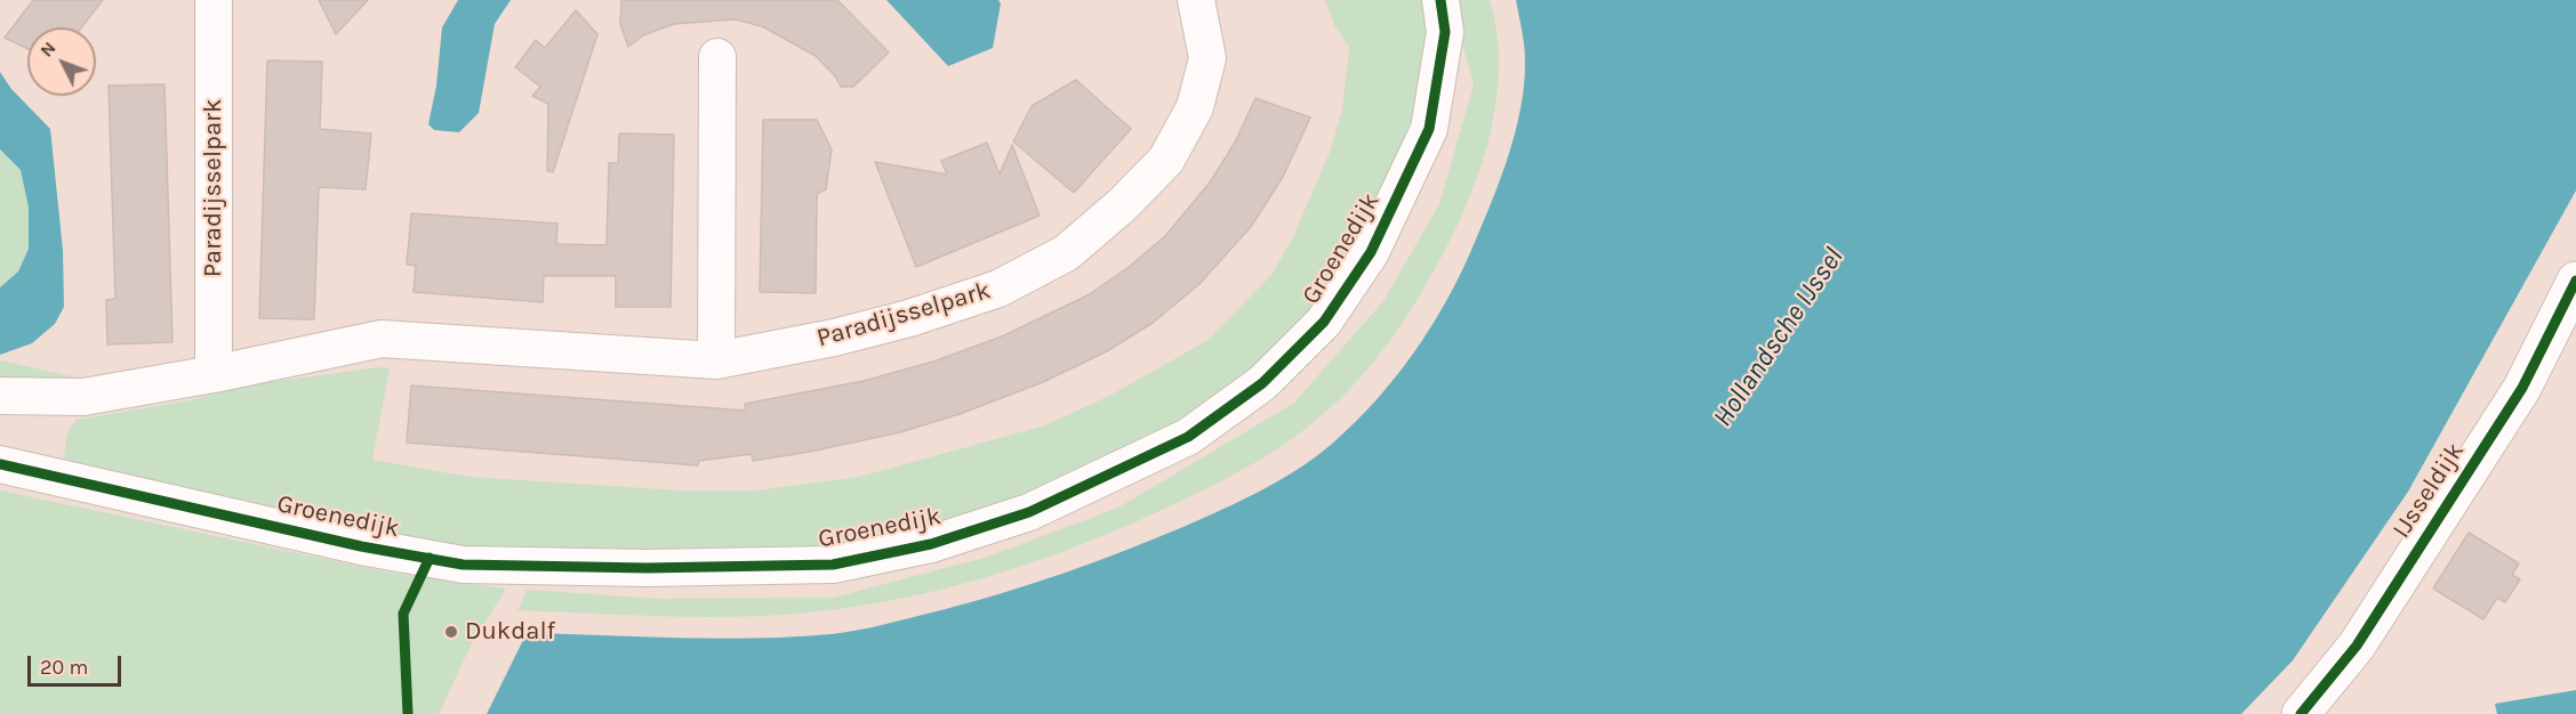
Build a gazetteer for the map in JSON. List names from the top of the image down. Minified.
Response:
{"streets":{"street":["Paradijsselpark","Groenedijk","IJsseldijk"]},"water":["Hollandsche IJssel"],"places":["Dukdalf"],"scale_bar":"20 m","north":"top left"}
